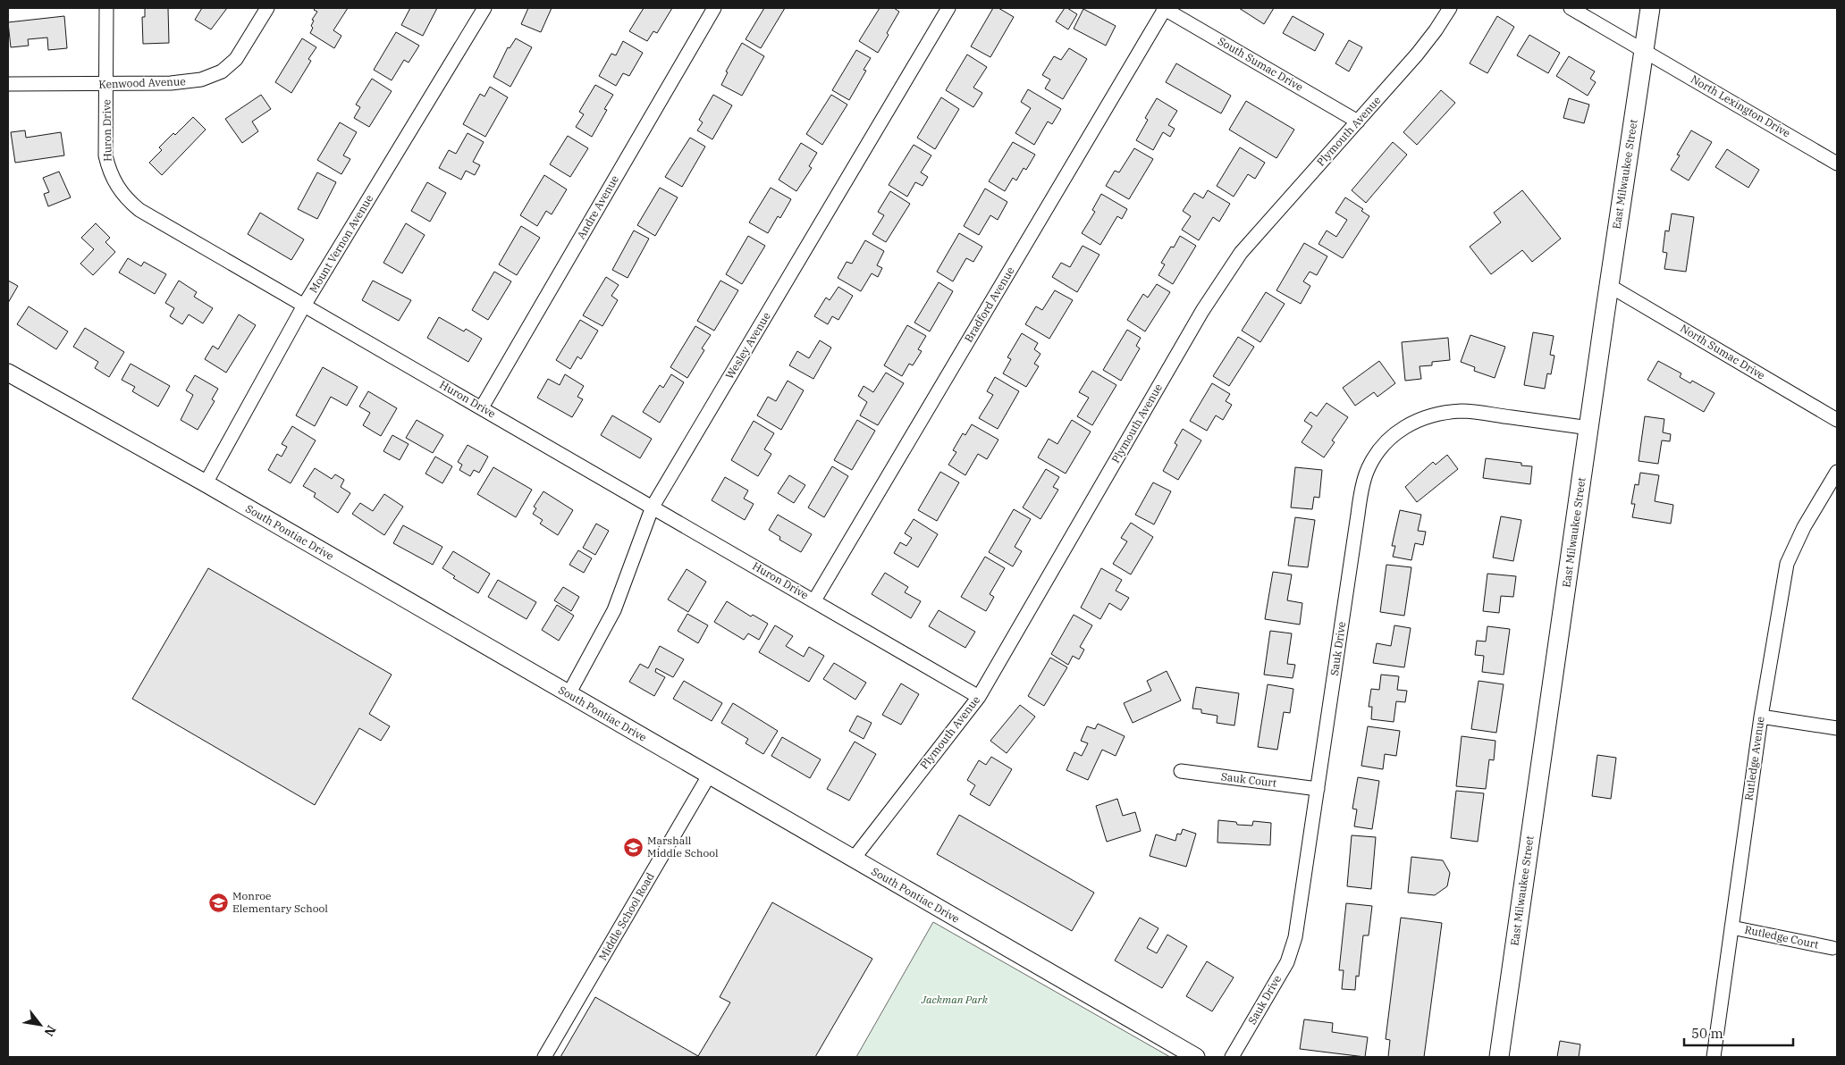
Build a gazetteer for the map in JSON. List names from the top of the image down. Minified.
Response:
{"streets":{"main road":["East Milwaukee Street"],"street":["South Sumac Drive","Kenwood Avenue","North Lexington Drive","Huron Drive","Plymouth Avenue","Andre Avenue","Mount Vernon Avenue","Bradford Avenue","Wesley Avenue","North Sumac Drive","South Pontiac Drive","Sauk Drive","Rutledge Avenue","Sauk Court","Middle School Road","Rutledge Court"]},"crossings":[["South Sumac Drive","Plymouth Avenue"],["South Sumac Drive","Bradford Avenue"],["Kenwood Avenue","Huron Drive"],["North Lexington Drive","East Milwaukee Street"],["Huron Drive","Plymouth Avenue"],["Huron Drive","Andre Avenue"],["Huron Drive","Mount Vernon Avenue"],["Huron Drive","Bradford Avenue"],["Huron Drive","Wesley Avenue"],["Plymouth Avenue","South Pontiac Drive"],["East Milwaukee Street","North Sumac Drive"],["East Milwaukee Street","Sauk Drive"],["Mount Vernon Avenue","South Pontiac Drive"],["Wesley Avenue","South Pontiac Drive"],["South Pontiac Drive","Middle School Road"],["Sauk Drive","Sauk Court"],["Rutledge Avenue","Rutledge Court"]],"parks":["Jackman Park"],"places":{"school or university":["Marshall Middle School","Monroe Elementary School"]},"scale_bar":"50 m","north":"bottom right"}
